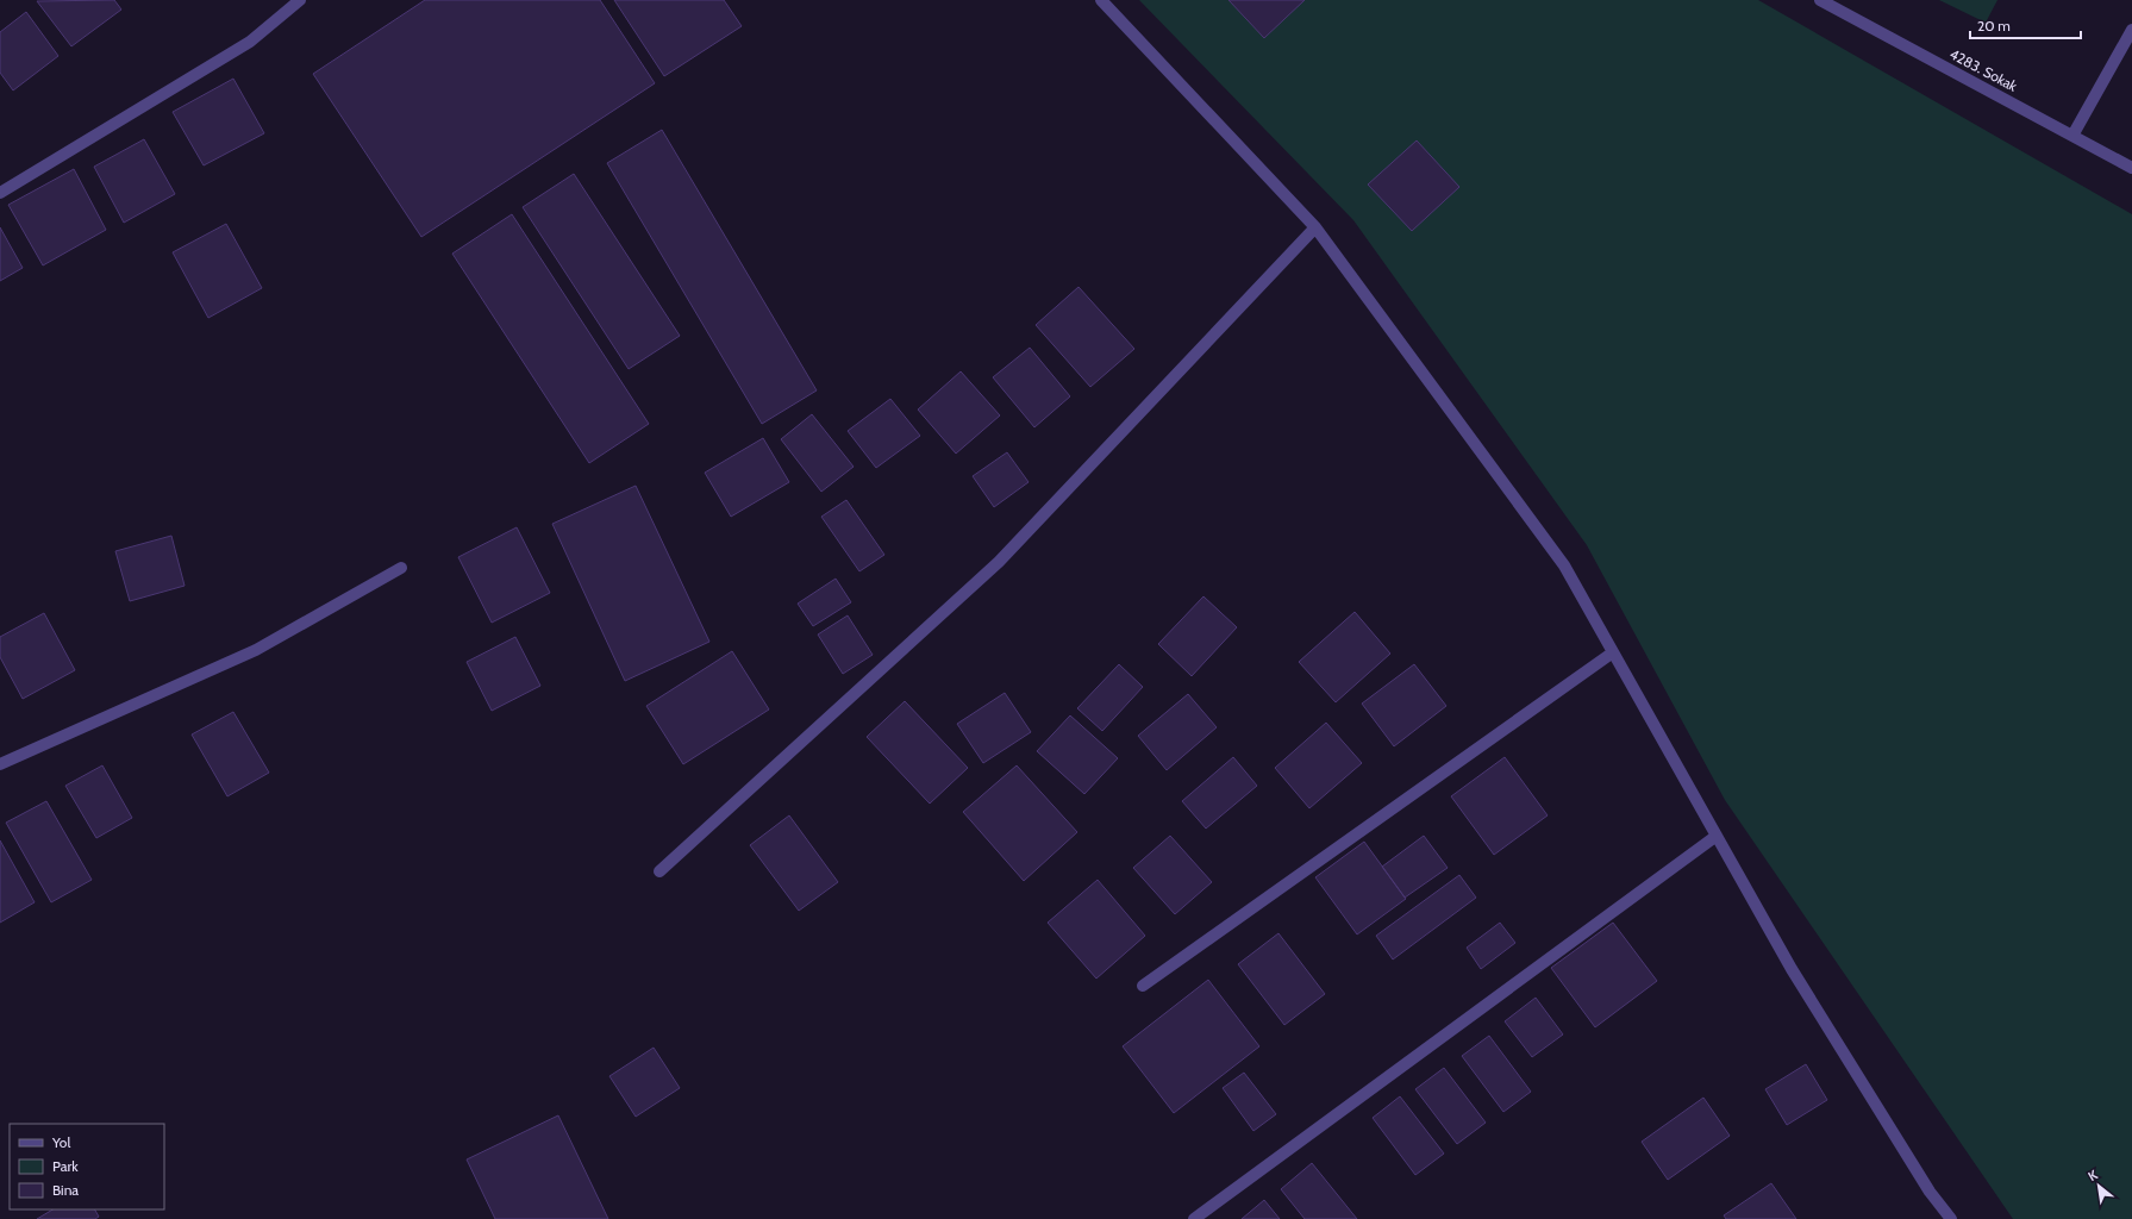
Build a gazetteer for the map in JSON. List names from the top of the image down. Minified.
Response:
{"streets":{"street":["4283. Sokak"]},"legend":["Yol","Park","Bina"],"scale_bar":"20 m","north":"top left"}
